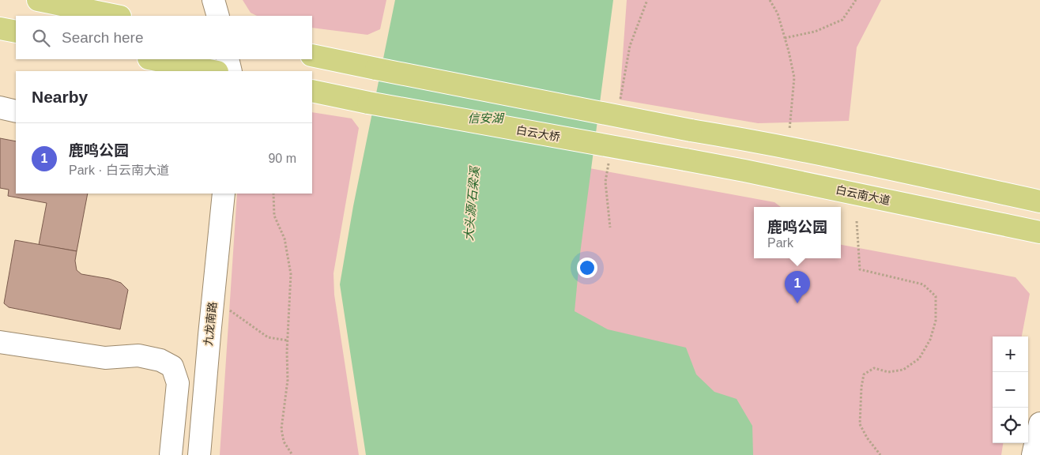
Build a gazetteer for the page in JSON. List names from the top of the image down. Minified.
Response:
{"streets":{"main road":["白云大桥","白云南大道"],"street":["九龙南路"]},"crossings":[["白云大桥","白云南大道"]],"water":["信安湖","大头源/石梁溪"],"page":{"search":"Search here","heading":"Nearby","list":[{"mark":"1","name":"鹿鸣公园","note":"Park · 白云南大道","value":"90 m"}],"popup":["鹿鸣公园","Park"],"pins":"1","map_buttons":["+","−"]}}
